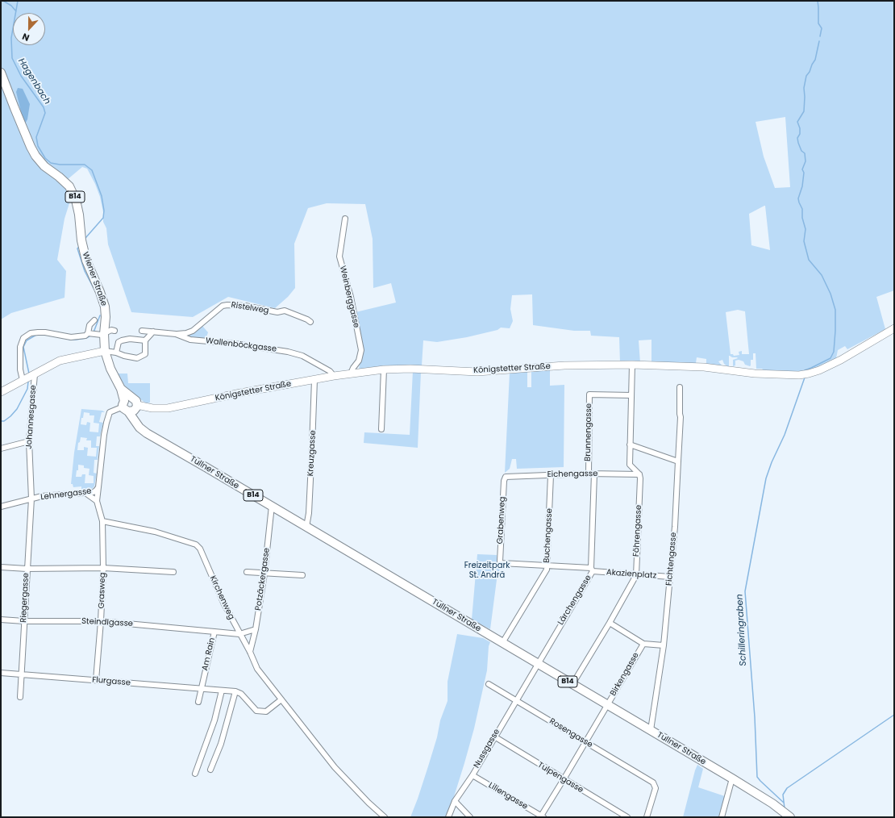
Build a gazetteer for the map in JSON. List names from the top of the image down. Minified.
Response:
{"streets":{"main road":["B14","Wiener Straße","Königstetter Straße","Tullner Straße"],"street":["Weinberggasse","Ristelweg","Wallenböckgasse","Johannesgasse","Brunnengasse","Kreuzgasse","Eichengasse","Lehnergasse","Grabenweg","Föhrengasse","Buchengasse","Fichtengasse","Akazienplatz","Potzäckergasse","Grasweg","Riegergasse","Kirchenweg","Lärchengasse","Steindlgasse","Am Rain","Birkengasse","Flurgasse","Rosengasse","Nussgasse","Tulpengasse","Liliengasse"]},"crossings":[["B14","Wiener Straße"],["B14","Königstetter Straße"],["B14","Tullner Straße"],["B14","Lehnergasse"],["Weinberggasse","Königstetter Straße"],["Ristelweg","Wallenböckgasse"],["Wallenböckgasse","Königstetter Straße"],["Königstetter Straße","Kreuzgasse"],["Königstetter Straße","Tullner Straße"],["Königstetter Straße","Lehnergasse"],["Johannesgasse","Lehnergasse"],["Johannesgasse","Riegergasse"],["Brunnengasse","Eichengasse"],["Kreuzgasse","Tullner Straße"],["Tullner Straße","Lehnergasse"],["Tullner Straße","Föhrengasse"],["Tullner Straße","Buchengasse"],["Tullner Straße","Fichtengasse"],["Tullner Straße","Potzäckergasse"],["Tullner Straße","Lärchengasse"],["Tullner Straße","Birkengasse"],["Eichengasse","Grabenweg"],["Eichengasse","Föhrengasse"],["Eichengasse","Buchengasse"],["Eichengasse","Lärchengasse"],["Lehnergasse","Grasweg"],["Lehnergasse","Riegergasse"],["Grabenweg","Akazienplatz"],["Föhrengasse","Akazienplatz"],["Buchengasse","Akazienplatz"],["Fichtengasse","Akazienplatz"],["Akazienplatz","Lärchengasse"],["Potzäckergasse","Kirchenweg"],["Grasweg","Kirchenweg"],["Grasweg","Steindlgasse"],["Grasweg","Flurgasse"],["Riegergasse","Steindlgasse"],["Riegergasse","Flurgasse"],["Kirchenweg","Am Rain"],["Lärchengasse","Nussgasse"],["Steindlgasse","Am Rain"],["Am Rain","Flurgasse"],["Birkengasse","Rosengasse"],["Birkengasse","Tulpengasse"],["Birkengasse","Liliengasse"],["Rosengasse","Nussgasse"],["Nussgasse","Tulpengasse"],["Nussgasse","Liliengasse"]],"water":["Hagenbach","Schilleringraben"],"parks":["Freizeitpark St. Andrä"],"north":"bottom"}
